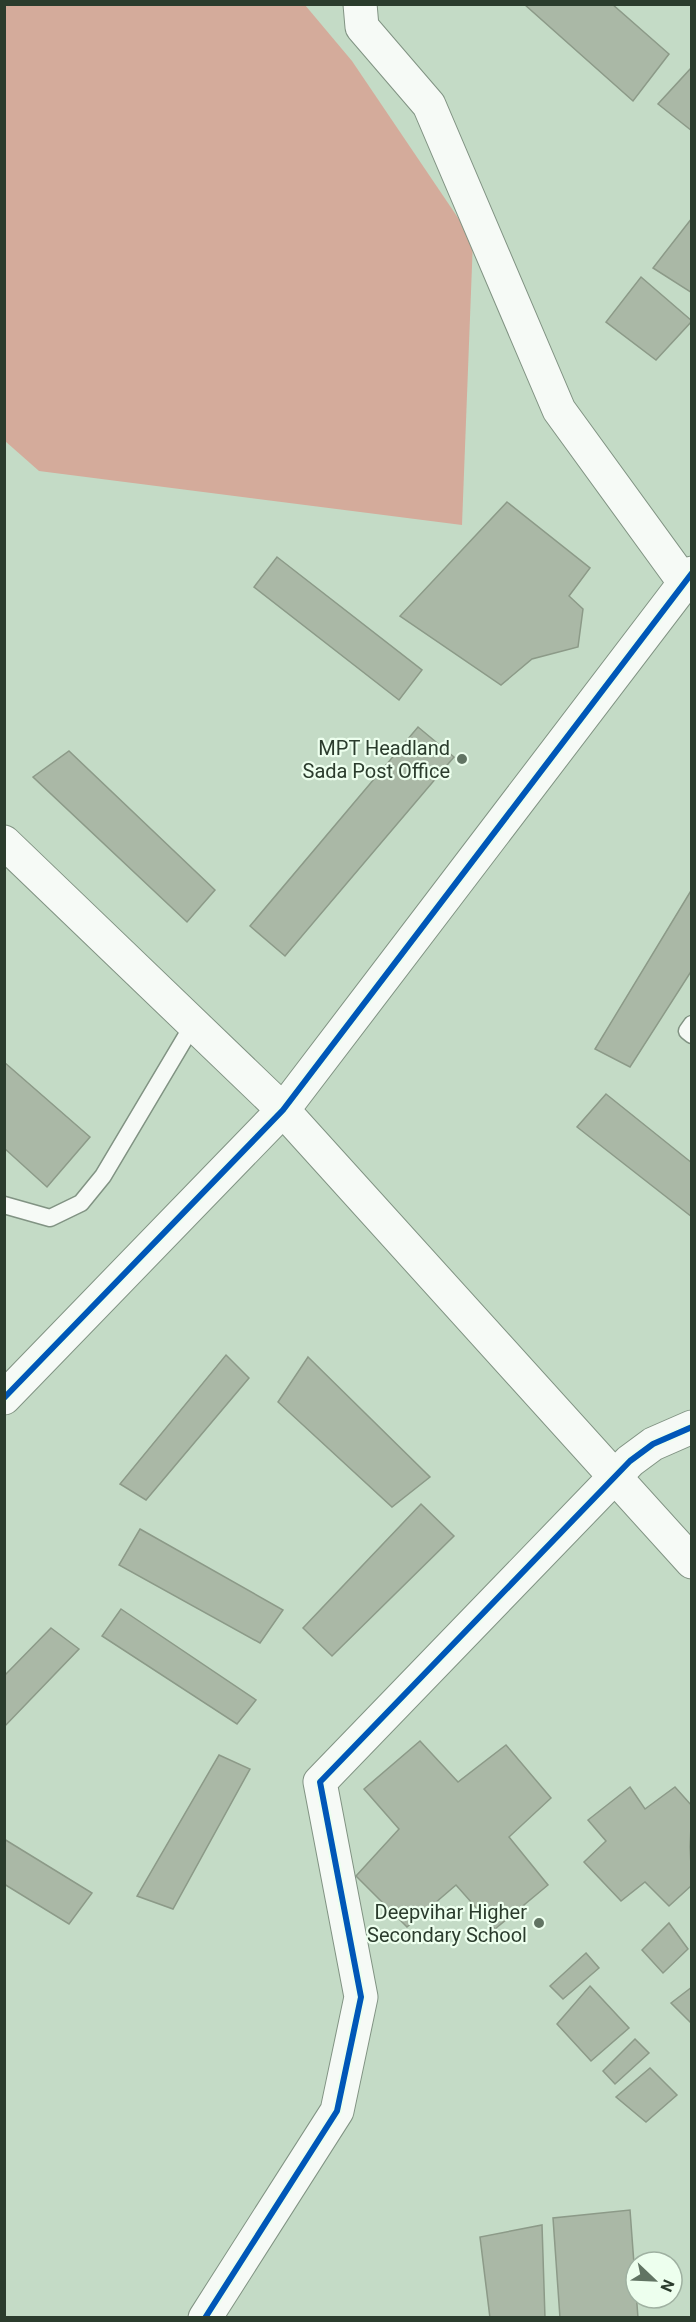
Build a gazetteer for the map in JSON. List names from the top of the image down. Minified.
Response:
{"places":["MPT Headland Sada Post Office","Deepvihar Higher Secondary School"],"north":"bottom right"}
